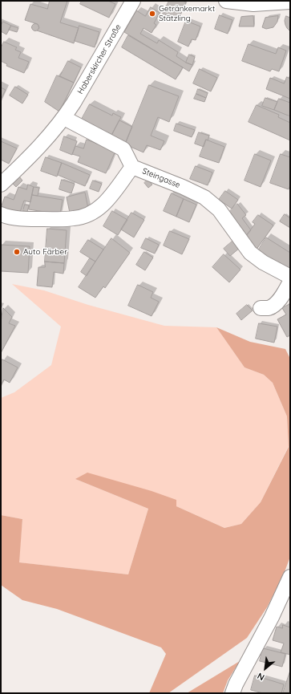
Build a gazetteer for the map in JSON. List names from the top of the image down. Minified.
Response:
{"streets":{"street":["Haberskircher Straße","Steingasse"]},"places":["Getränkemarkt Stätzling","Auto Färber"],"north":"bottom left"}
